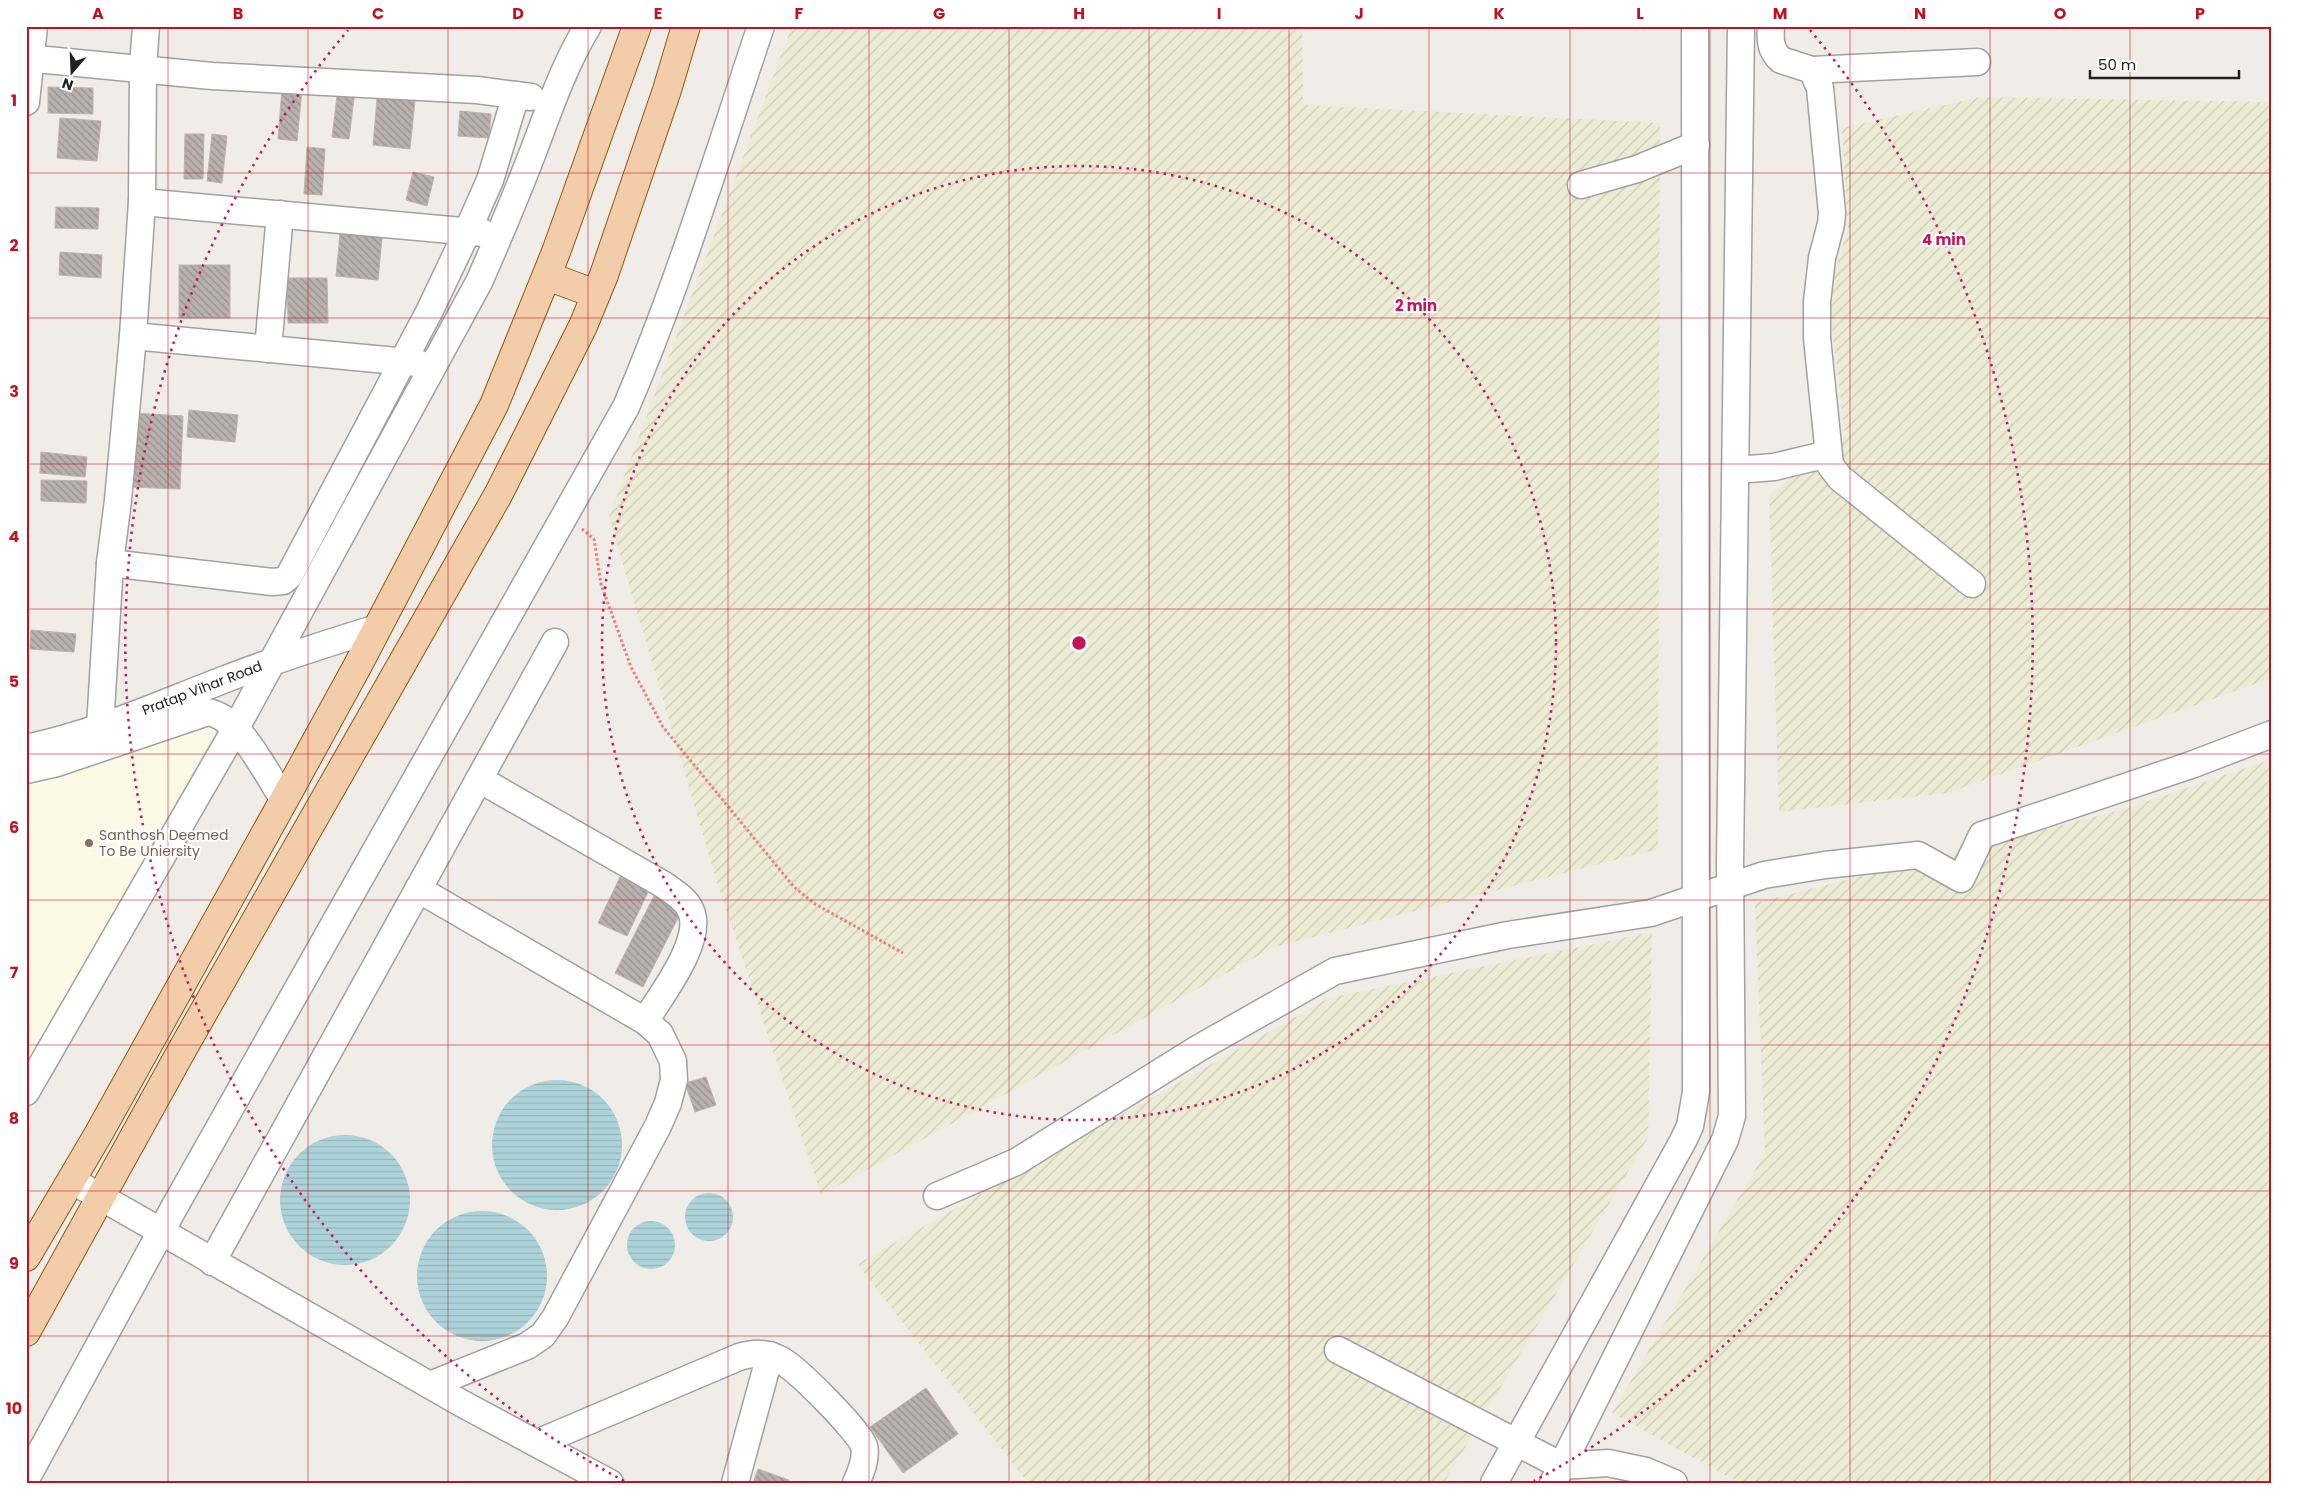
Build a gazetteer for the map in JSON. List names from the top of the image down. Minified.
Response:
{"streets":{"street":["Pratap Vihar Road"]},"places":["Santhosh Deemed To Be Uniersity"],"scale_bar":"50 m","north":"bottom","grid":{"columns":["A","B","C","D","E","F","G","H","I","J","K","L","M","N","O","P"],"rows":["1","2","3","4","5","6","7","8","9","10"]},"rings":["4 min","2 min"]}
